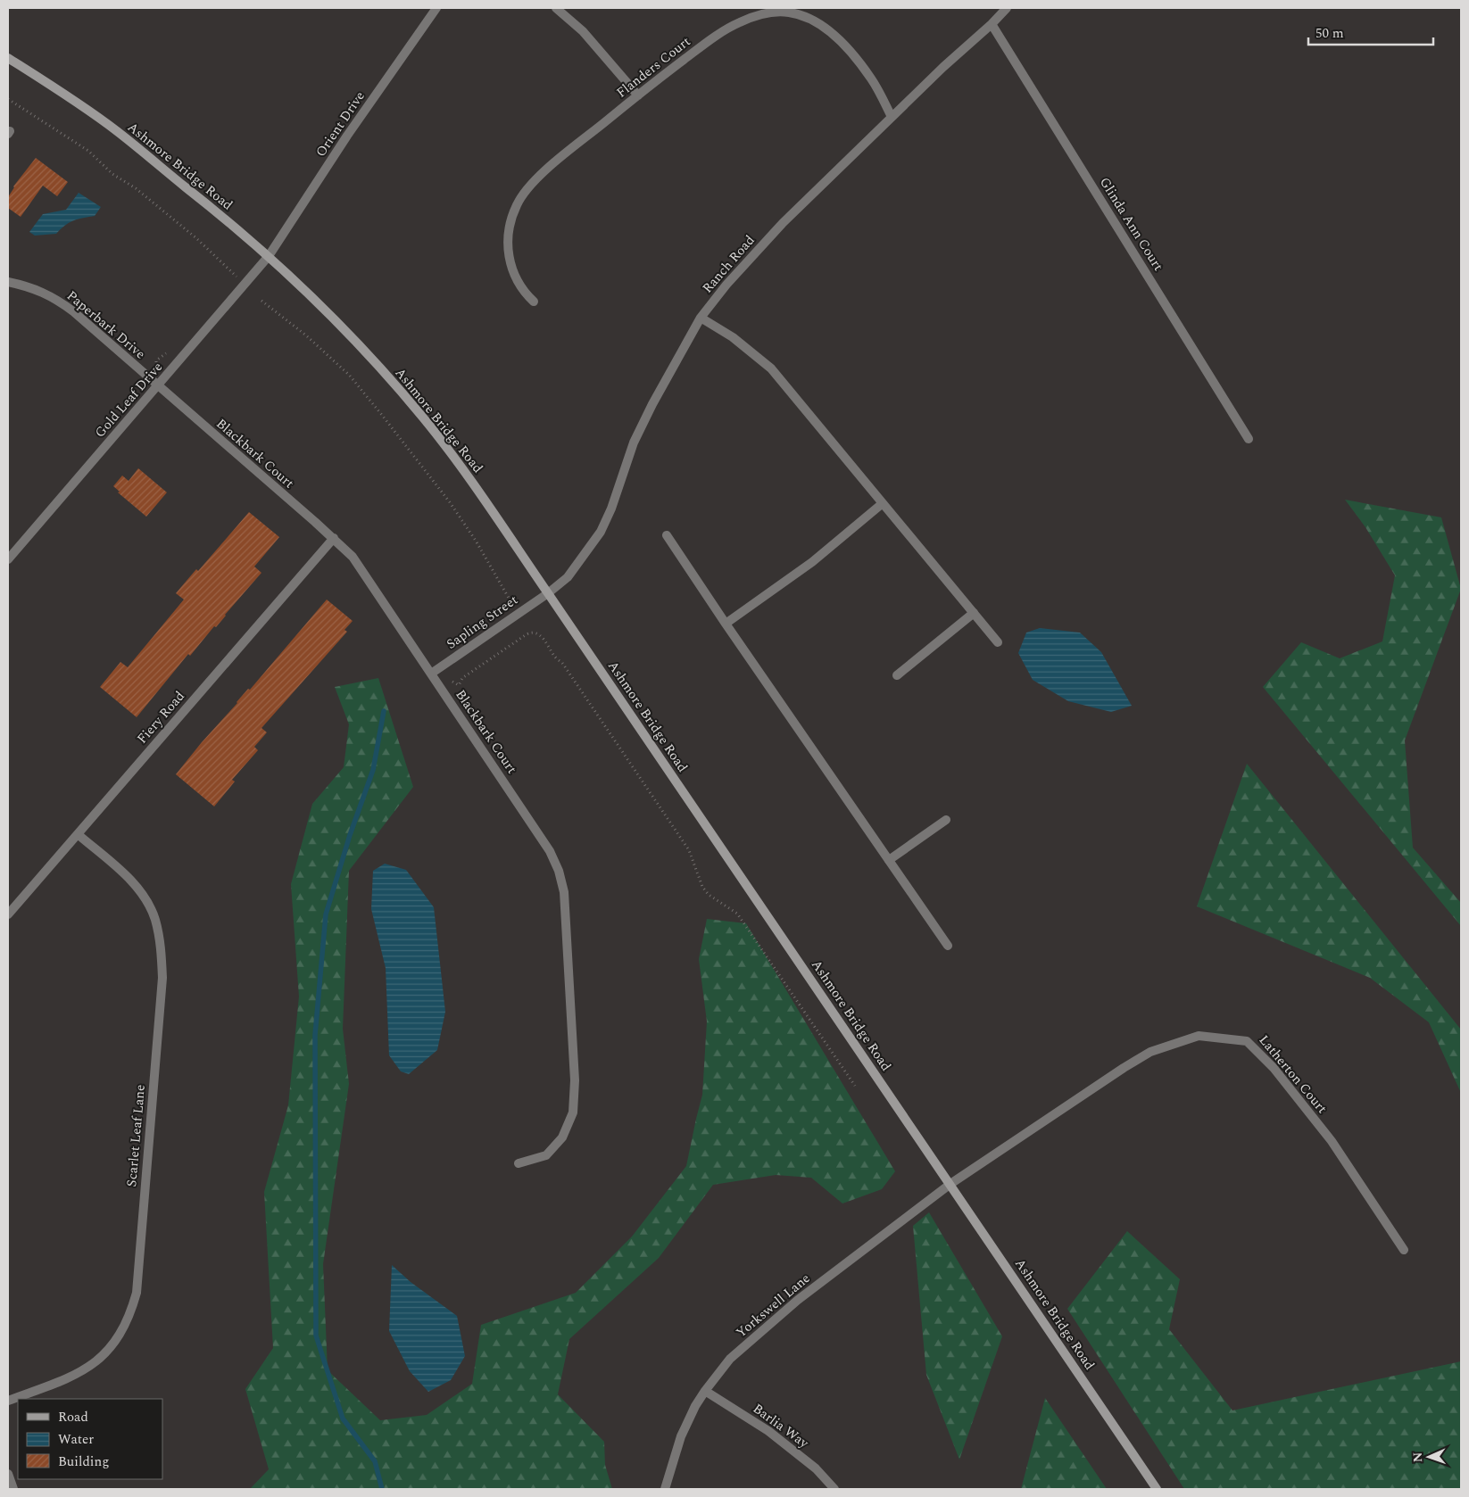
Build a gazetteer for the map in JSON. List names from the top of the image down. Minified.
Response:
{"streets":{"main road":["Ashmore Bridge Road"],"street":["Flanders Court","Orient Drive","Glinda Ann Court","Ranch Road","Paperbark Drive","Gold Leaf Drive","Blackbark Court","Sapling Street","Fiery Road","Latherton Court","Scarlet Leaf Lane","Yorkswell Lane","Barlia Way"]},"crossings":[["Flanders Court","Ranch Road"],["Orient Drive","Ashmore Bridge Road"],["Orient Drive","Gold Leaf Drive"],["Ashmore Bridge Road","Ranch Road"],["Ashmore Bridge Road","Gold Leaf Drive"],["Ashmore Bridge Road","Sapling Street"],["Ashmore Bridge Road","Latherton Court"],["Ashmore Bridge Road","Yorkswell Lane"],["Glinda Ann Court","Ranch Road"],["Ranch Road","Sapling Street"],["Paperbark Drive","Gold Leaf Drive"],["Paperbark Drive","Blackbark Court"],["Gold Leaf Drive","Blackbark Court"],["Blackbark Court","Sapling Street"],["Blackbark Court","Fiery Road"],["Fiery Road","Scarlet Leaf Lane"],["Latherton Court","Yorkswell Lane"],["Yorkswell Lane","Barlia Way"]],"legend":["Road","Water","Building"],"scale_bar":"50 m","north":"left"}
